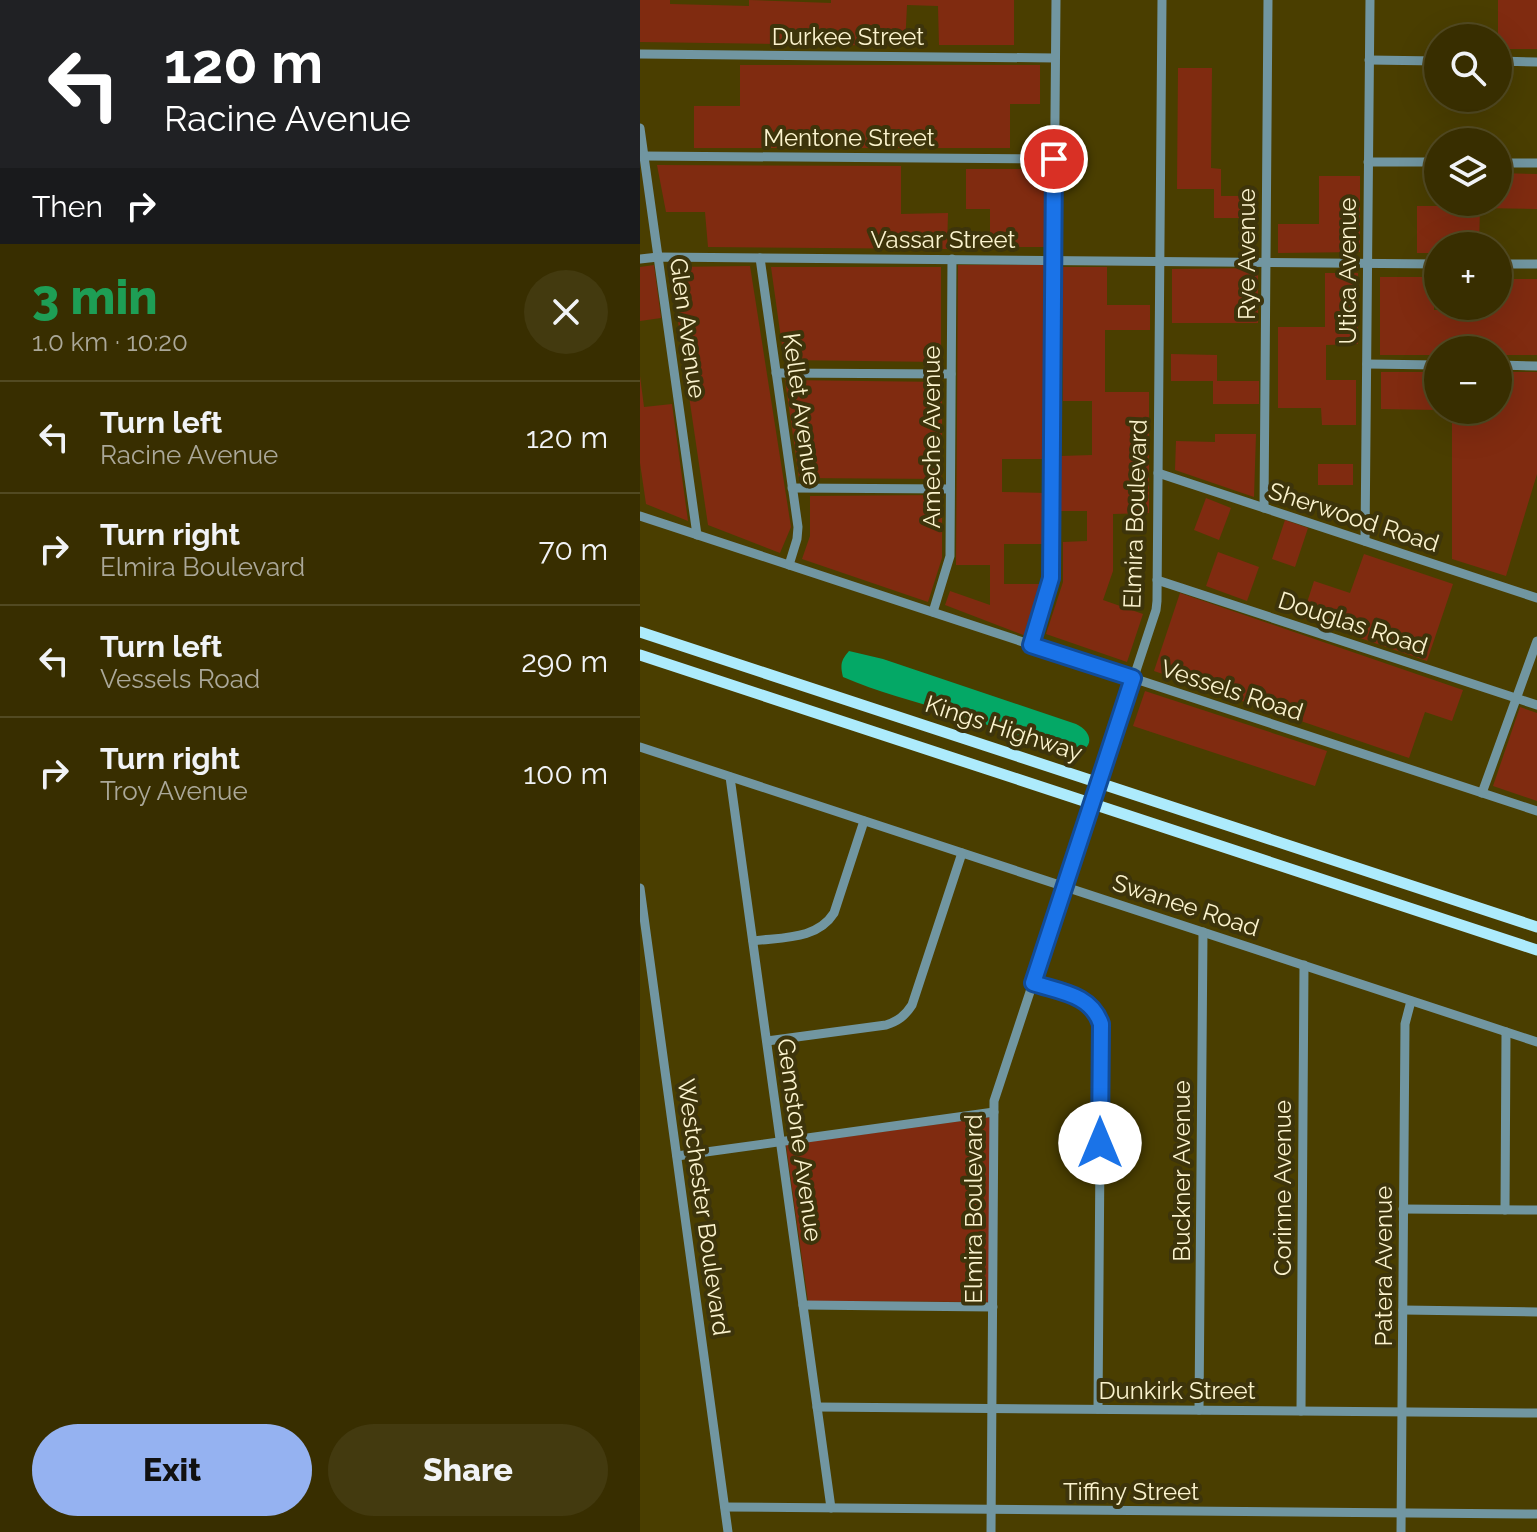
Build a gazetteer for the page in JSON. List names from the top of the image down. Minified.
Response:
{"streets":{"main road":["Kings Highway"],"street":["Durkee Street","Mentone Street","Vassar Street","Rye Avenue","Utica Avenue","Glen Avenue","Kellet Avenue","Ameche Avenue","Elmira Boulevard","Sherwood Road","Douglas Road","Vessels Road","Swanee Road","Gemstone Avenue","Buckner Avenue","Corinne Avenue","Westchester Boulevard","Patera Avenue","Dunkirk Street","Tiffiny Street"]},"crossings":[["Mentone Street","Glen Avenue"],["Vassar Street","Rye Avenue"],["Vassar Street","Utica Avenue"],["Vassar Street","Glen Avenue"],["Vassar Street","Kellet Avenue"],["Vassar Street","Ameche Avenue"],["Vassar Street","Elmira Boulevard"],["Rye Avenue","Sherwood Road"],["Utica Avenue","Sherwood Road"],["Glen Avenue","Vessels Road"],["Kellet Avenue","Vessels Road"],["Ameche Avenue","Vessels Road"],["Elmira Boulevard","Sherwood Road"],["Elmira Boulevard","Douglas Road"],["Elmira Boulevard","Vessels Road"],["Elmira Boulevard","Kings Highway"],["Elmira Boulevard","Swanee Road"],["Elmira Boulevard","Dunkirk Street"],["Elmira Boulevard","Tiffiny Street"],["Swanee Road","Gemstone Avenue"],["Swanee Road","Buckner Avenue"],["Swanee Road","Corinne Avenue"],["Swanee Road","Patera Avenue"],["Gemstone Avenue","Dunkirk Street"],["Gemstone Avenue","Tiffiny Street"],["Buckner Avenue","Dunkirk Street"],["Corinne Avenue","Dunkirk Street"],["Westchester Boulevard","Tiffiny Street"],["Patera Avenue","Dunkirk Street"],["Patera Avenue","Tiffiny Street"]],"page":{"turn":["120 m","Racine Avenue"],"map_buttons":["+","−"],"then":"Then","heading":["3 min","1.0 km · 10:20"],"list":[{"name":"Turn left","note":"Racine Avenue","value":"120 m"},{"name":"Turn right","note":"Elmira Boulevard","value":"70 m"},{"name":"Turn left","note":"Vessels Road","value":"290 m"},{"name":"Turn right","note":"Troy Avenue","value":"100 m"}],"buttons":["Exit","Share"]}}
